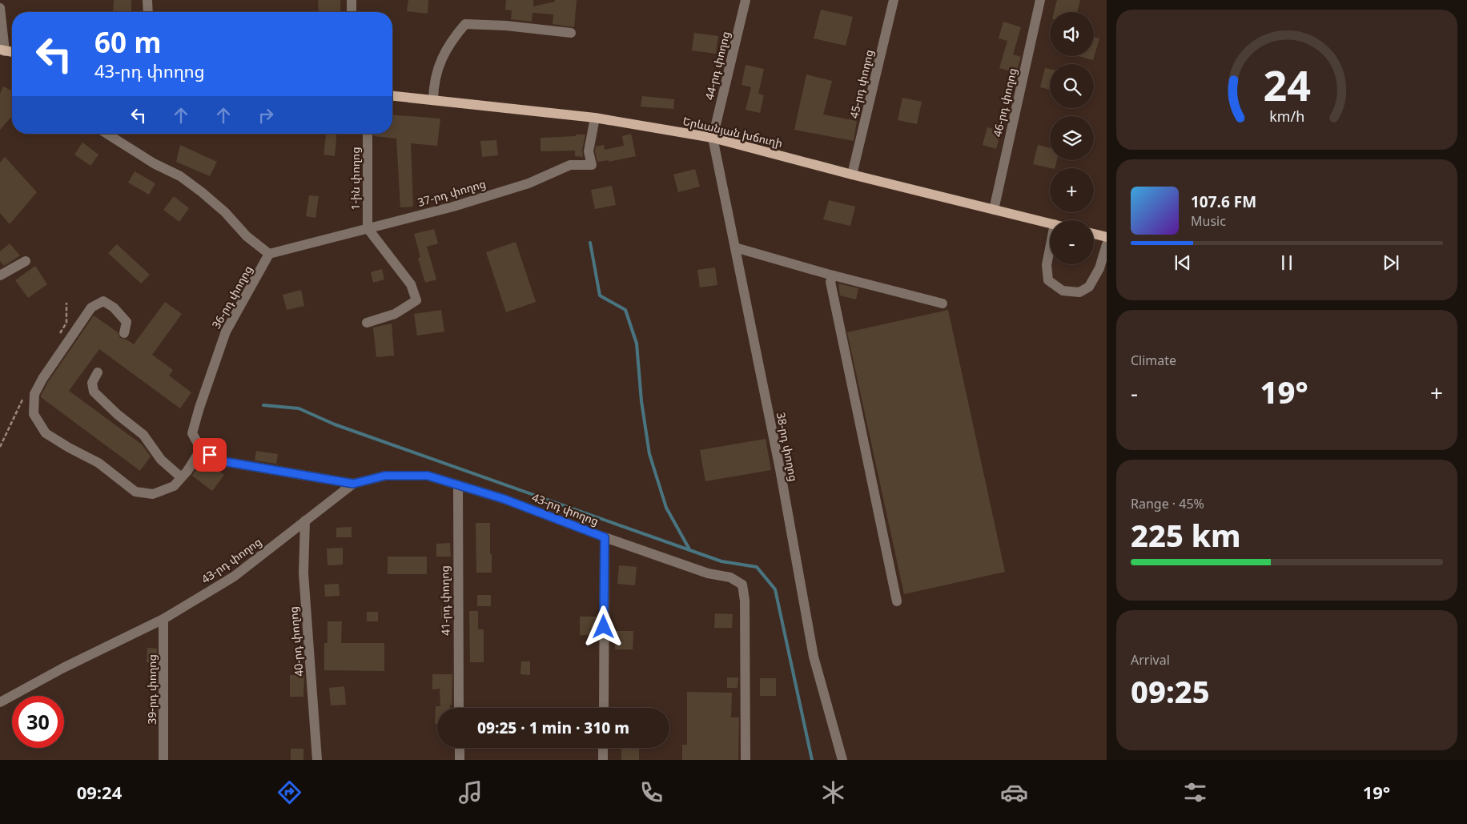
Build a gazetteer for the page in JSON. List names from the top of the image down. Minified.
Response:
{"streets":{"main road":["Երևանյան խճուղի"],"street":["44-րդ փողոց","45-րդ փողոց","46-րդ փողոց","1-ին փողոց","37-րդ փողոց","36-րդ փողոց","38-րդ փողոց","43-րդ փողոց","41-րդ փողոց","40-րդ փողոց","39-րդ փողոց"]},"crossings":[["44-րդ փողոց","Երևանյան խճուղի"],["44-րդ փողոց","38-րդ փողոց"],["45-րդ փողոց","Երևանյան խճուղի"],["46-րդ փողոց","Երևանյան խճուղի"],["Երևանյան խճուղի","37-րդ փողոց"],["Երևանյան խճուղի","38-րդ փողոց"],["1-ին փողոց","37-րդ փողոց"],["37-րդ փողոց","36-րդ փողոց"],["36-րդ փողոց","43-րդ փողոց"],["43-րդ փողոց","41-րդ փողոց"],["43-րդ փողոց","40-րդ փողոց"],["43-րդ փողոց","39-րդ փողոց"]],"page":{"map_buttons":["+","−"],"turn":["60 m","43-րդ փողոց"],"song":["107.6 FM","Music"],"tile":["Climate",["Range · 45%","225 km"],["Arrival","09:25"]],"heat":["−","19°","+"],"limit":"30","trip":"09:25 · 1 min · 310 m","tabs":["09:24","19°"],"gauge":["24","km/h"]}}
